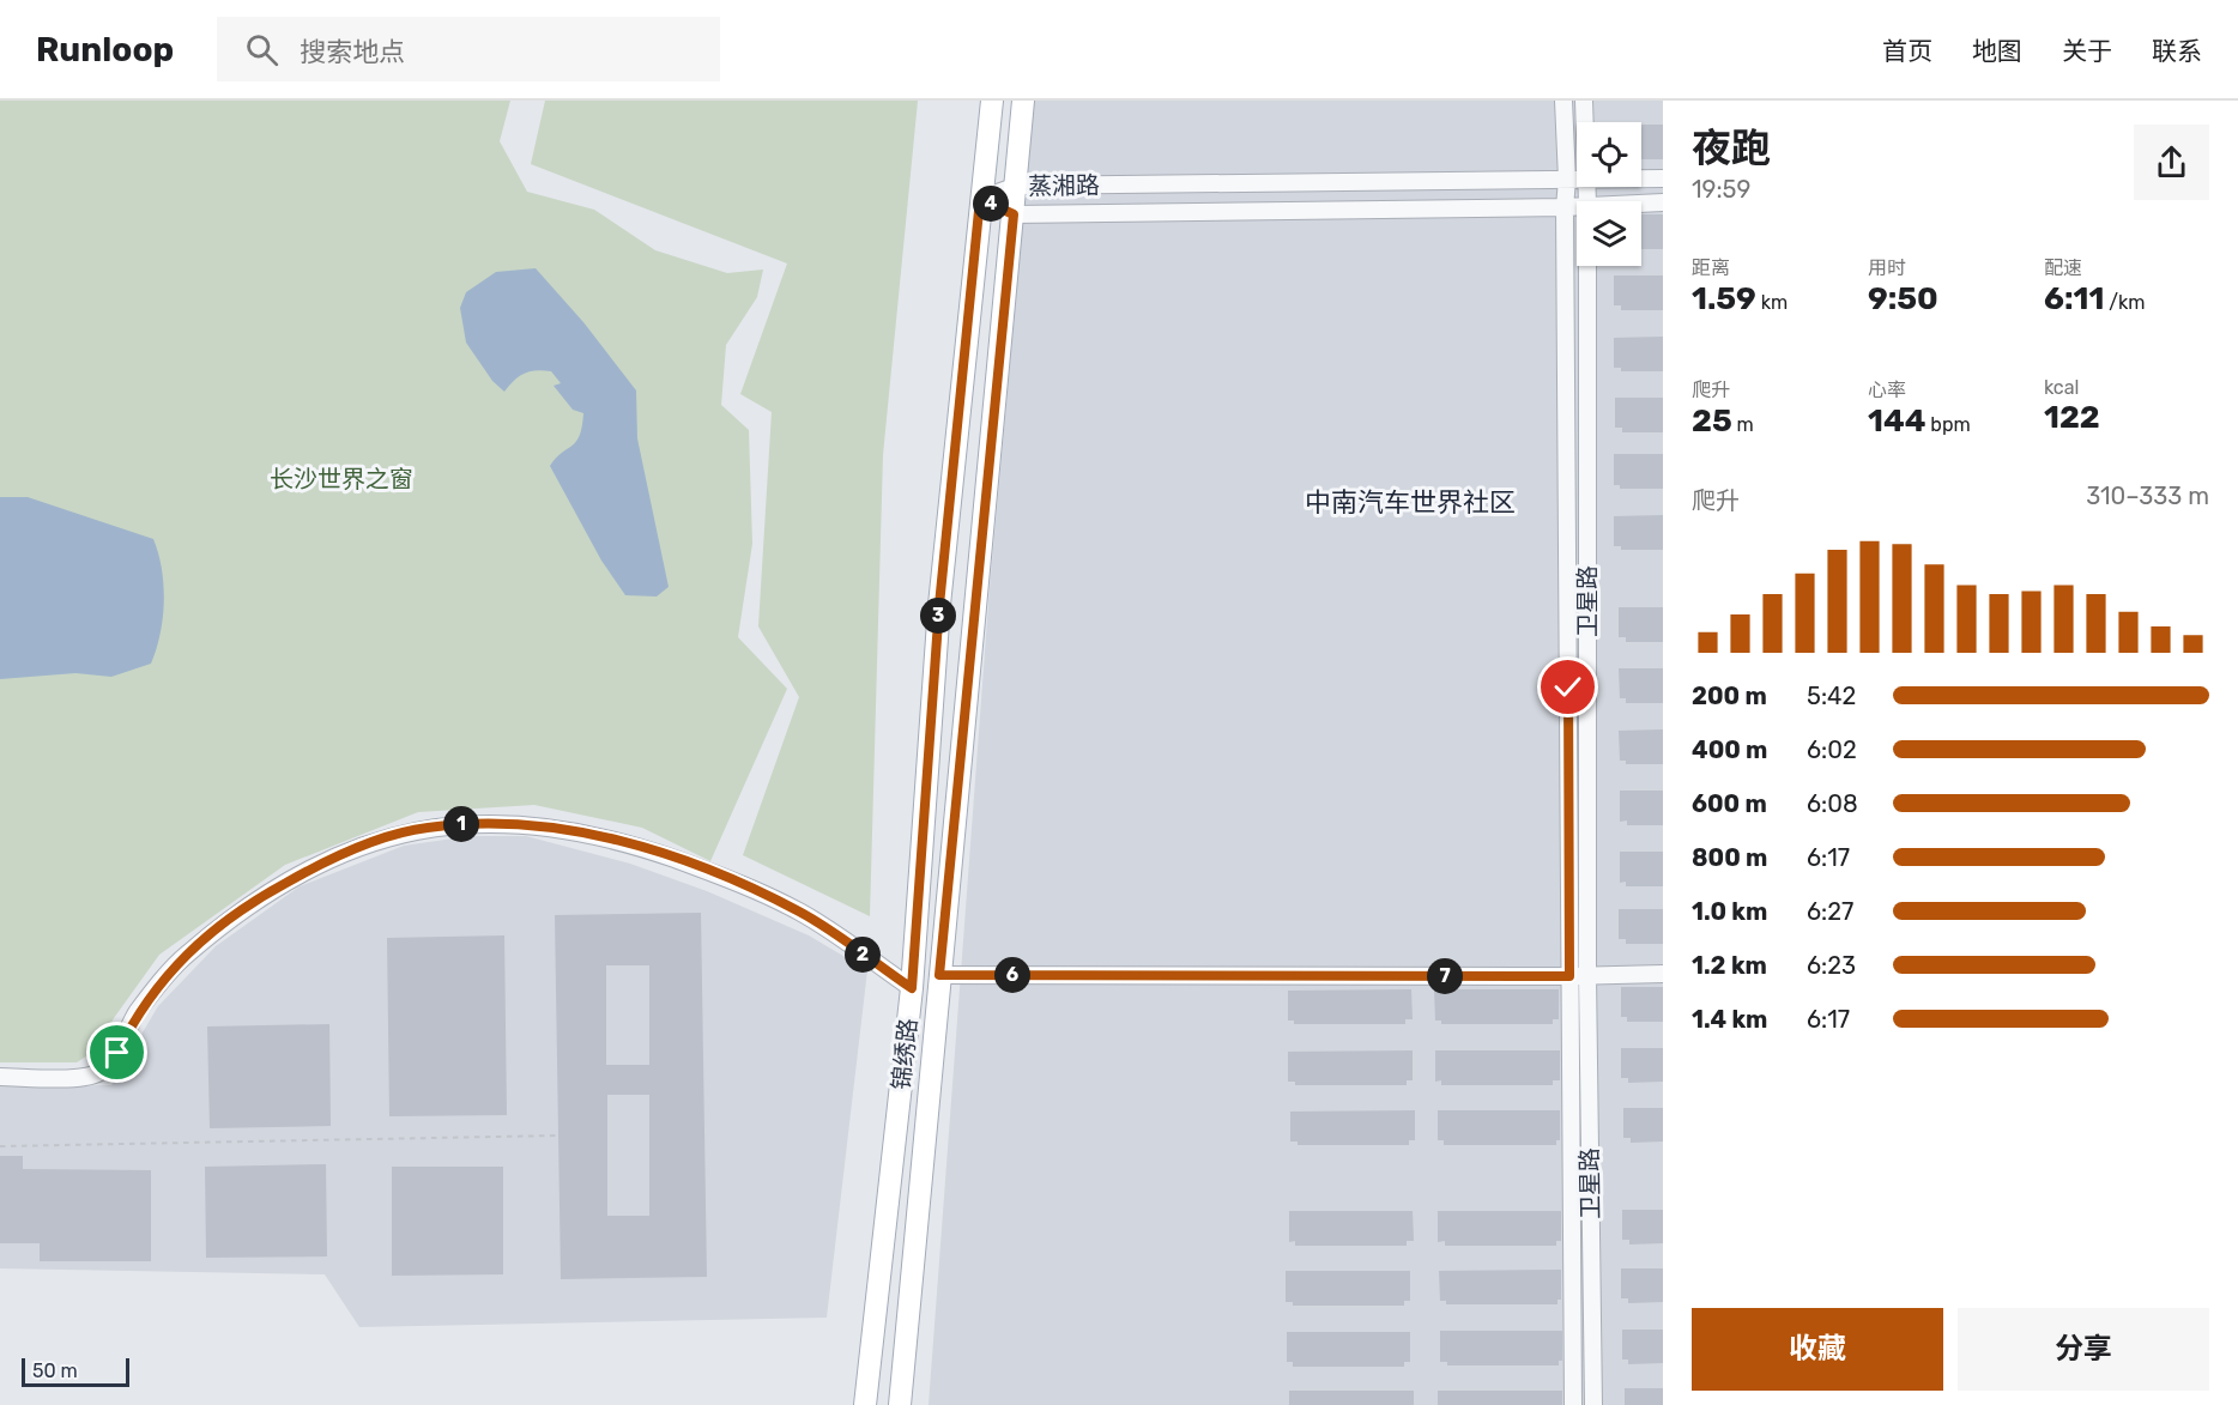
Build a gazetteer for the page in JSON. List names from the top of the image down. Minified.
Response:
{"streets":{"main road":["锦绣路"],"street":["蒸湘路","卫星路"]},"crossings":[["蒸湘路","锦绣路"]],"districts":["中南汽车世界社区"],"parks":["长沙世界之窗"],"scale_bar":"50 m","page":{"header":"Runloop","search":"搜索地点","nav":["首页","地图","关于","联系"],"heading":["夜跑","19:59"],"pins":["4","3","1","2","6","7"],"stats":[["距离","1.59 km"],["用时","9:50"],["配速","6:11 /km"],["爬升","25 m"],["心率","144 bpm"],["kcal","122"]],"chart":["爬升","310–333 m"],"list":[{"name":"200 m","note":"5:42"},{"name":"400 m","note":"6:02"},{"name":"600 m","note":"6:08"},{"name":"800 m","note":"6:17"},{"name":"1.0 km","note":"6:27"},{"name":"1.2 km","note":"6:23"},{"name":"1.4 km","note":"6:17"}],"buttons":["收藏","分享"],"scale":"50 m"}}
